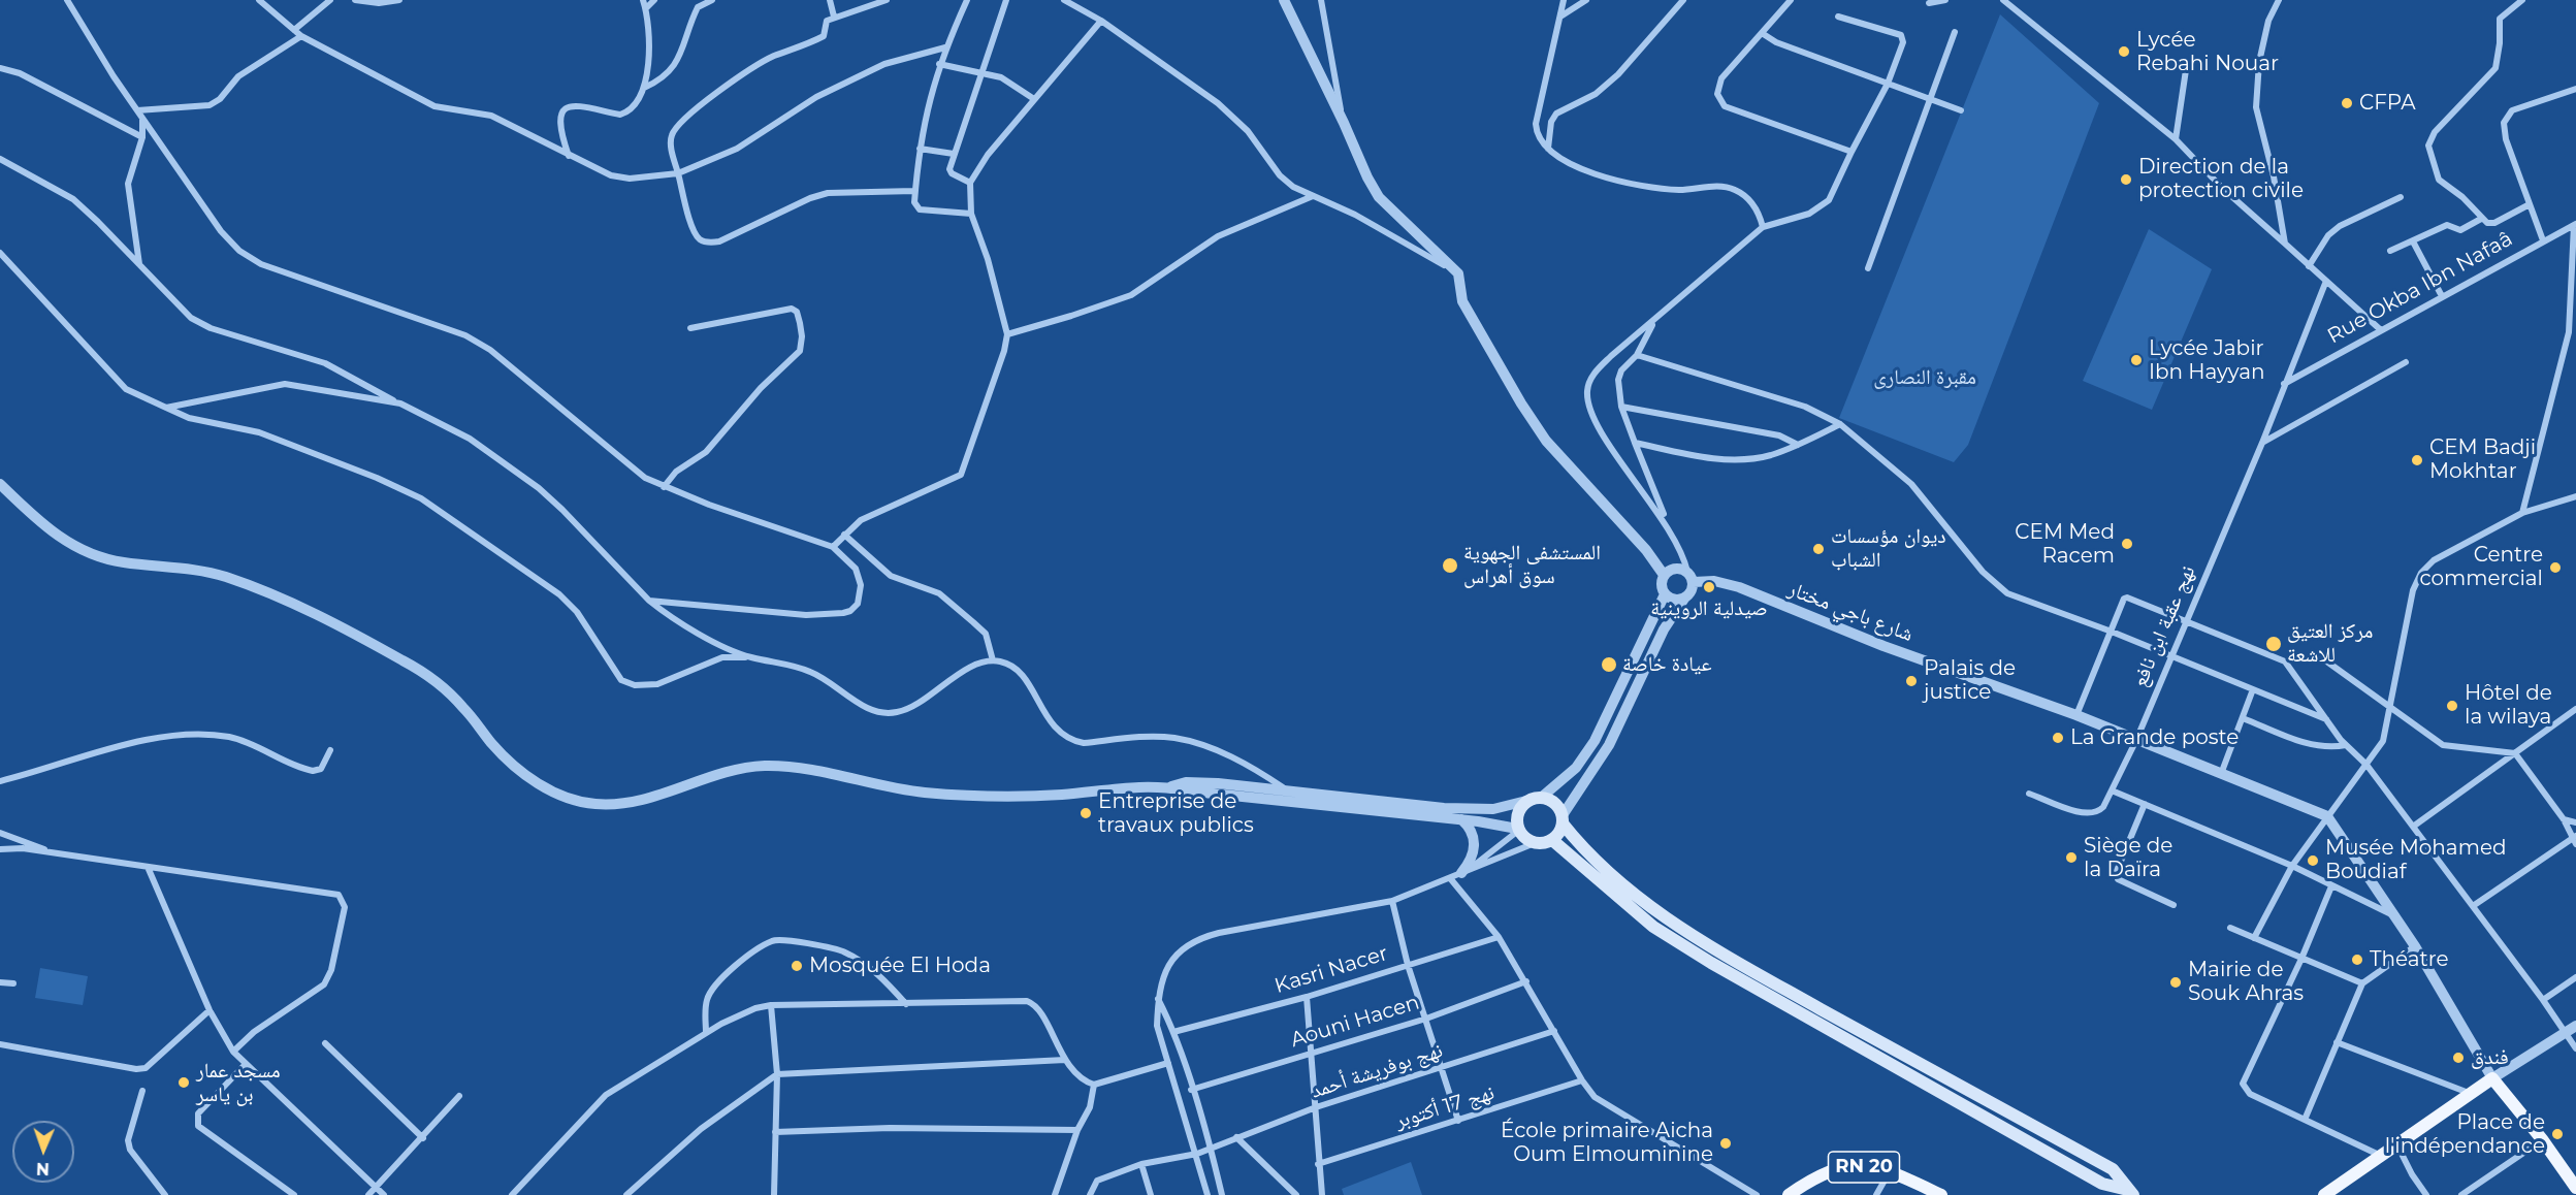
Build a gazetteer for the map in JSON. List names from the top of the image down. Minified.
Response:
{"streets":{"main road":["RN 20"],"street":["Rue Okba Ibn Nafaâ","شارع باجي مختار","نهج عقبة ابن نافع","Kasri Nacer","Aouni Hacen","نهج بوفريشة أحمد","نهج 17 أكتوبر"]},"crossings":[["Rue Okba Ibn Nafaâ","نهج عقبة ابن نافع"],["شارع باجي مختار","نهج عقبة ابن نافع"]],"parks":["مقبرة النصارى"],"places":["Lycée Rebahi Nouar","CFPA","Direction de la protection civile","Lycée Jabir Ibn Hayyan","CEM Badji Mokhtar","CEM Med Racem","ديوان مؤسسات الشباب","المستشفى الجهوية سوق أهراس","Centre commercial","صيدلية الروينية","مركز العتيق للاشعة","عيادة خاصة","Palais de justice","Hôtel de la wilaya","La Grande poste","Entreprise de travaux publics","Siège de la Daïra","Musée Mohamed Boudiaf","Théatre","Mosquée El Hoda","Mairie de Souk Ahras","فندق","مسجد عمار بن ياسر","Place de l'indépendance","École primaire Aicha Oum Elmouminine"],"north":"bottom"}
